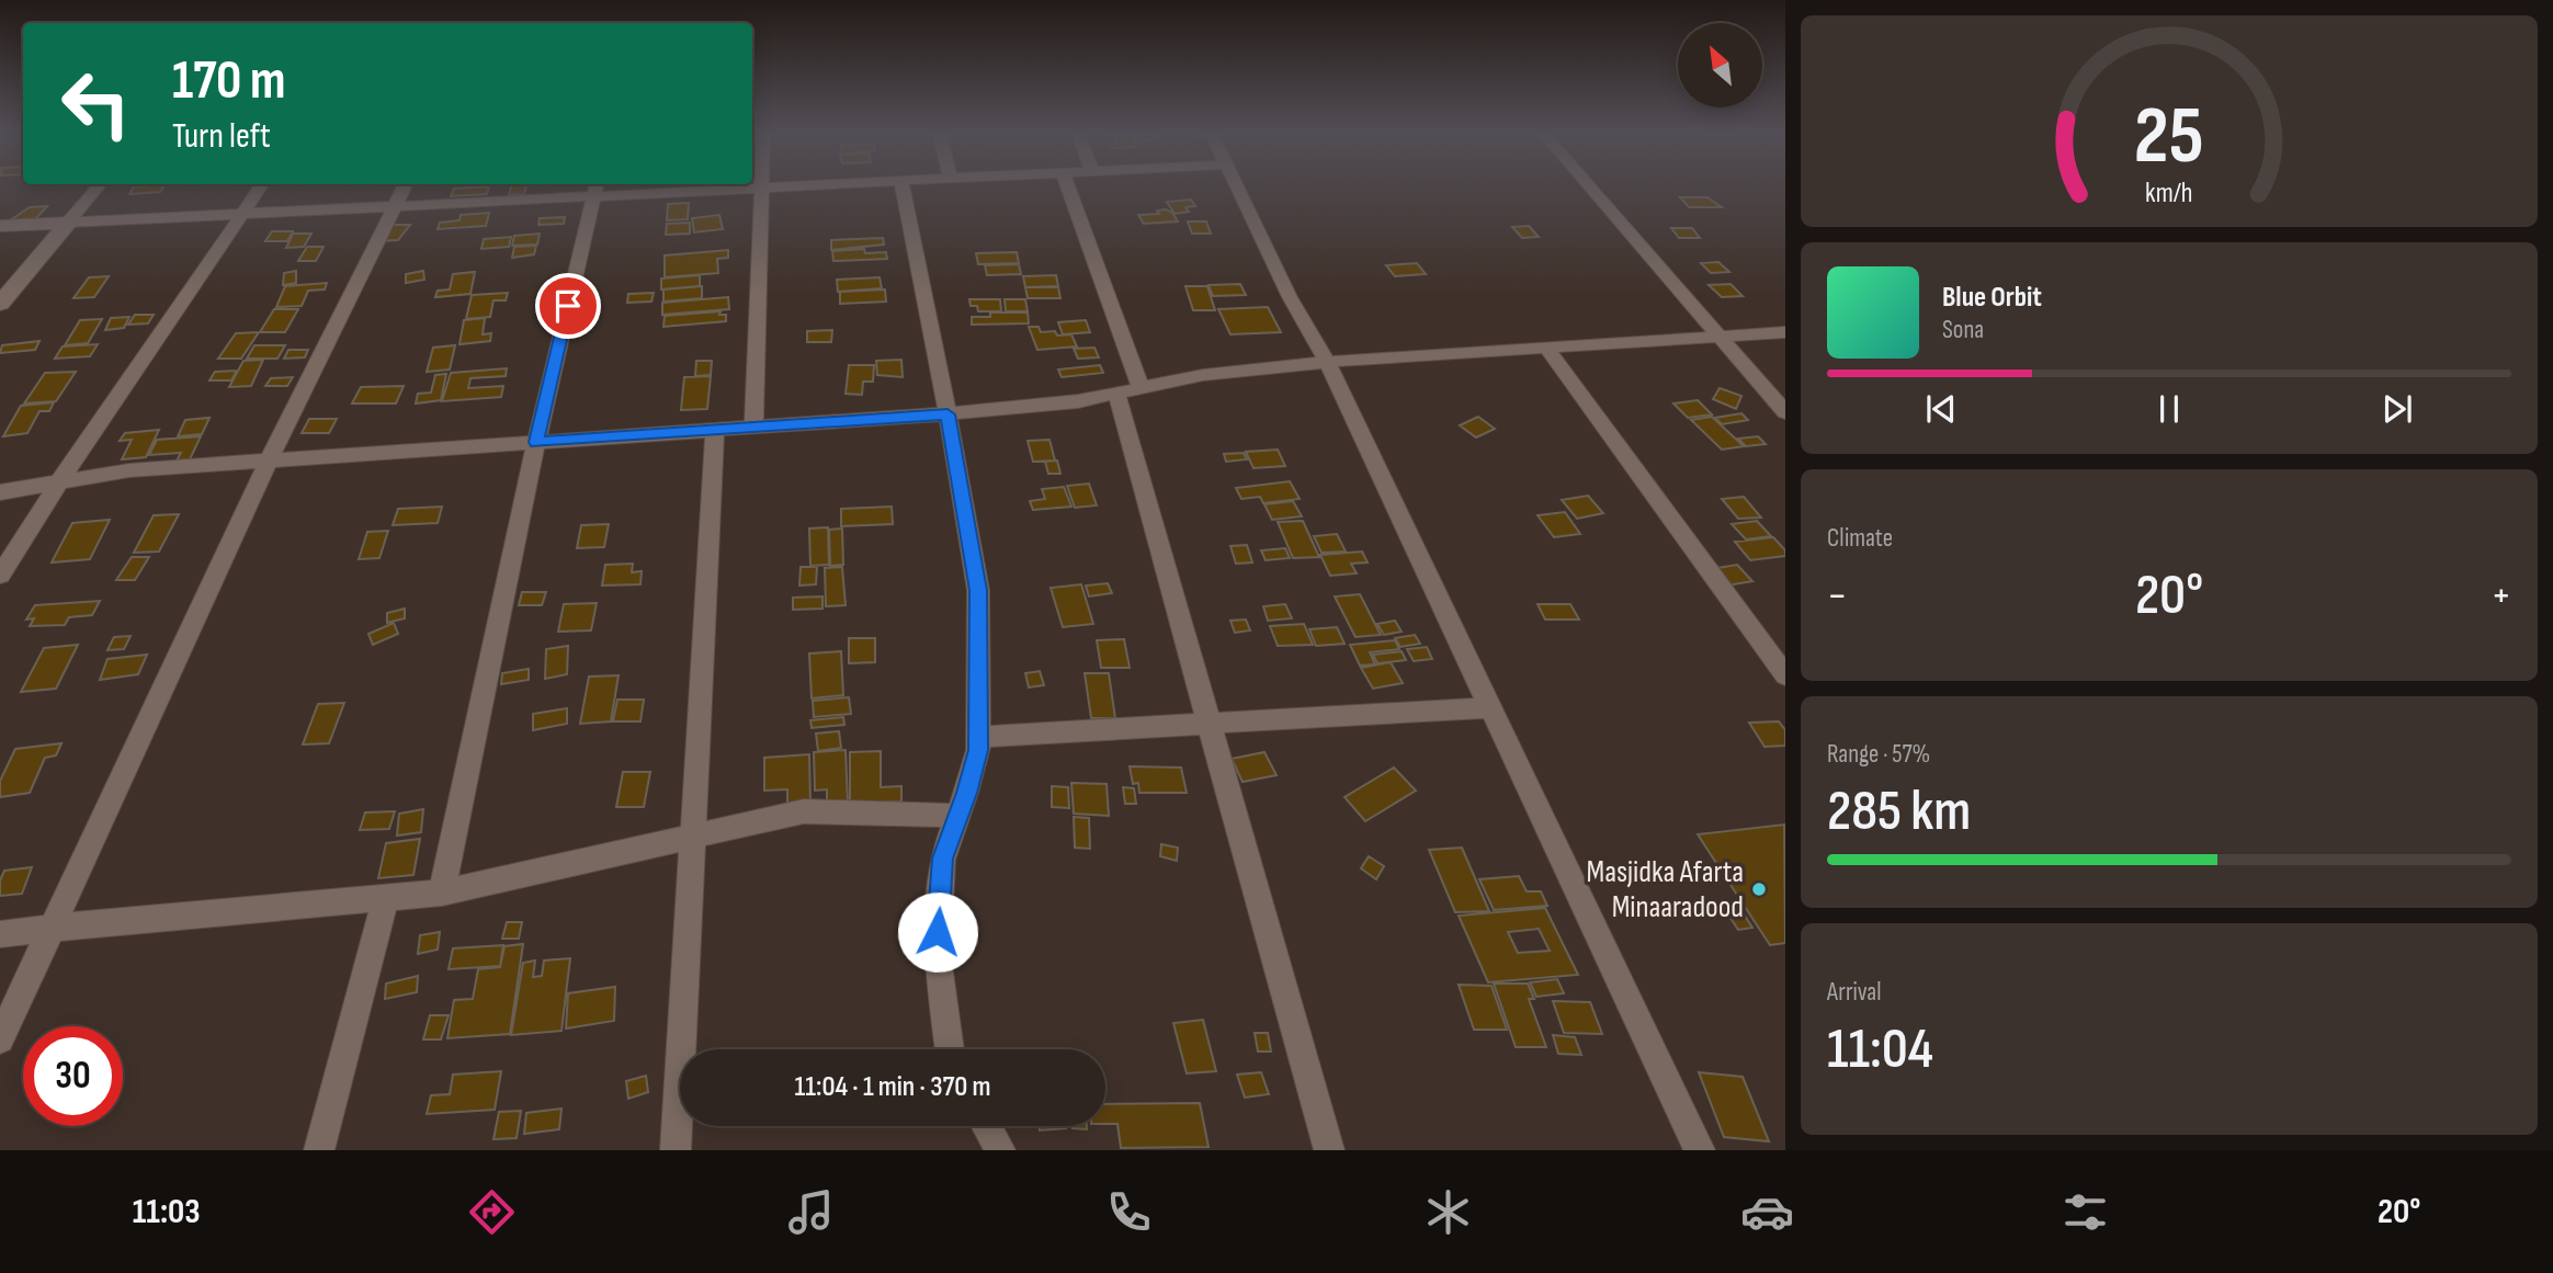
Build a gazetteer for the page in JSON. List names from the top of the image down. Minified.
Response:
{"places":["Masjidka Afarta Minaaradood"],"north":"top left","page":{"turn":["170 m","Turn left"],"song":["Blue Orbit","Sona"],"tile":["Climate",["Range · 57%","285 km"],["Arrival","11:04"]],"heat":["−","20°","+"],"limit":"30","trip":"11:04 · 1 min · 370 m","tabs":["11:03","20°"],"gauge":["25","km/h"]}}
